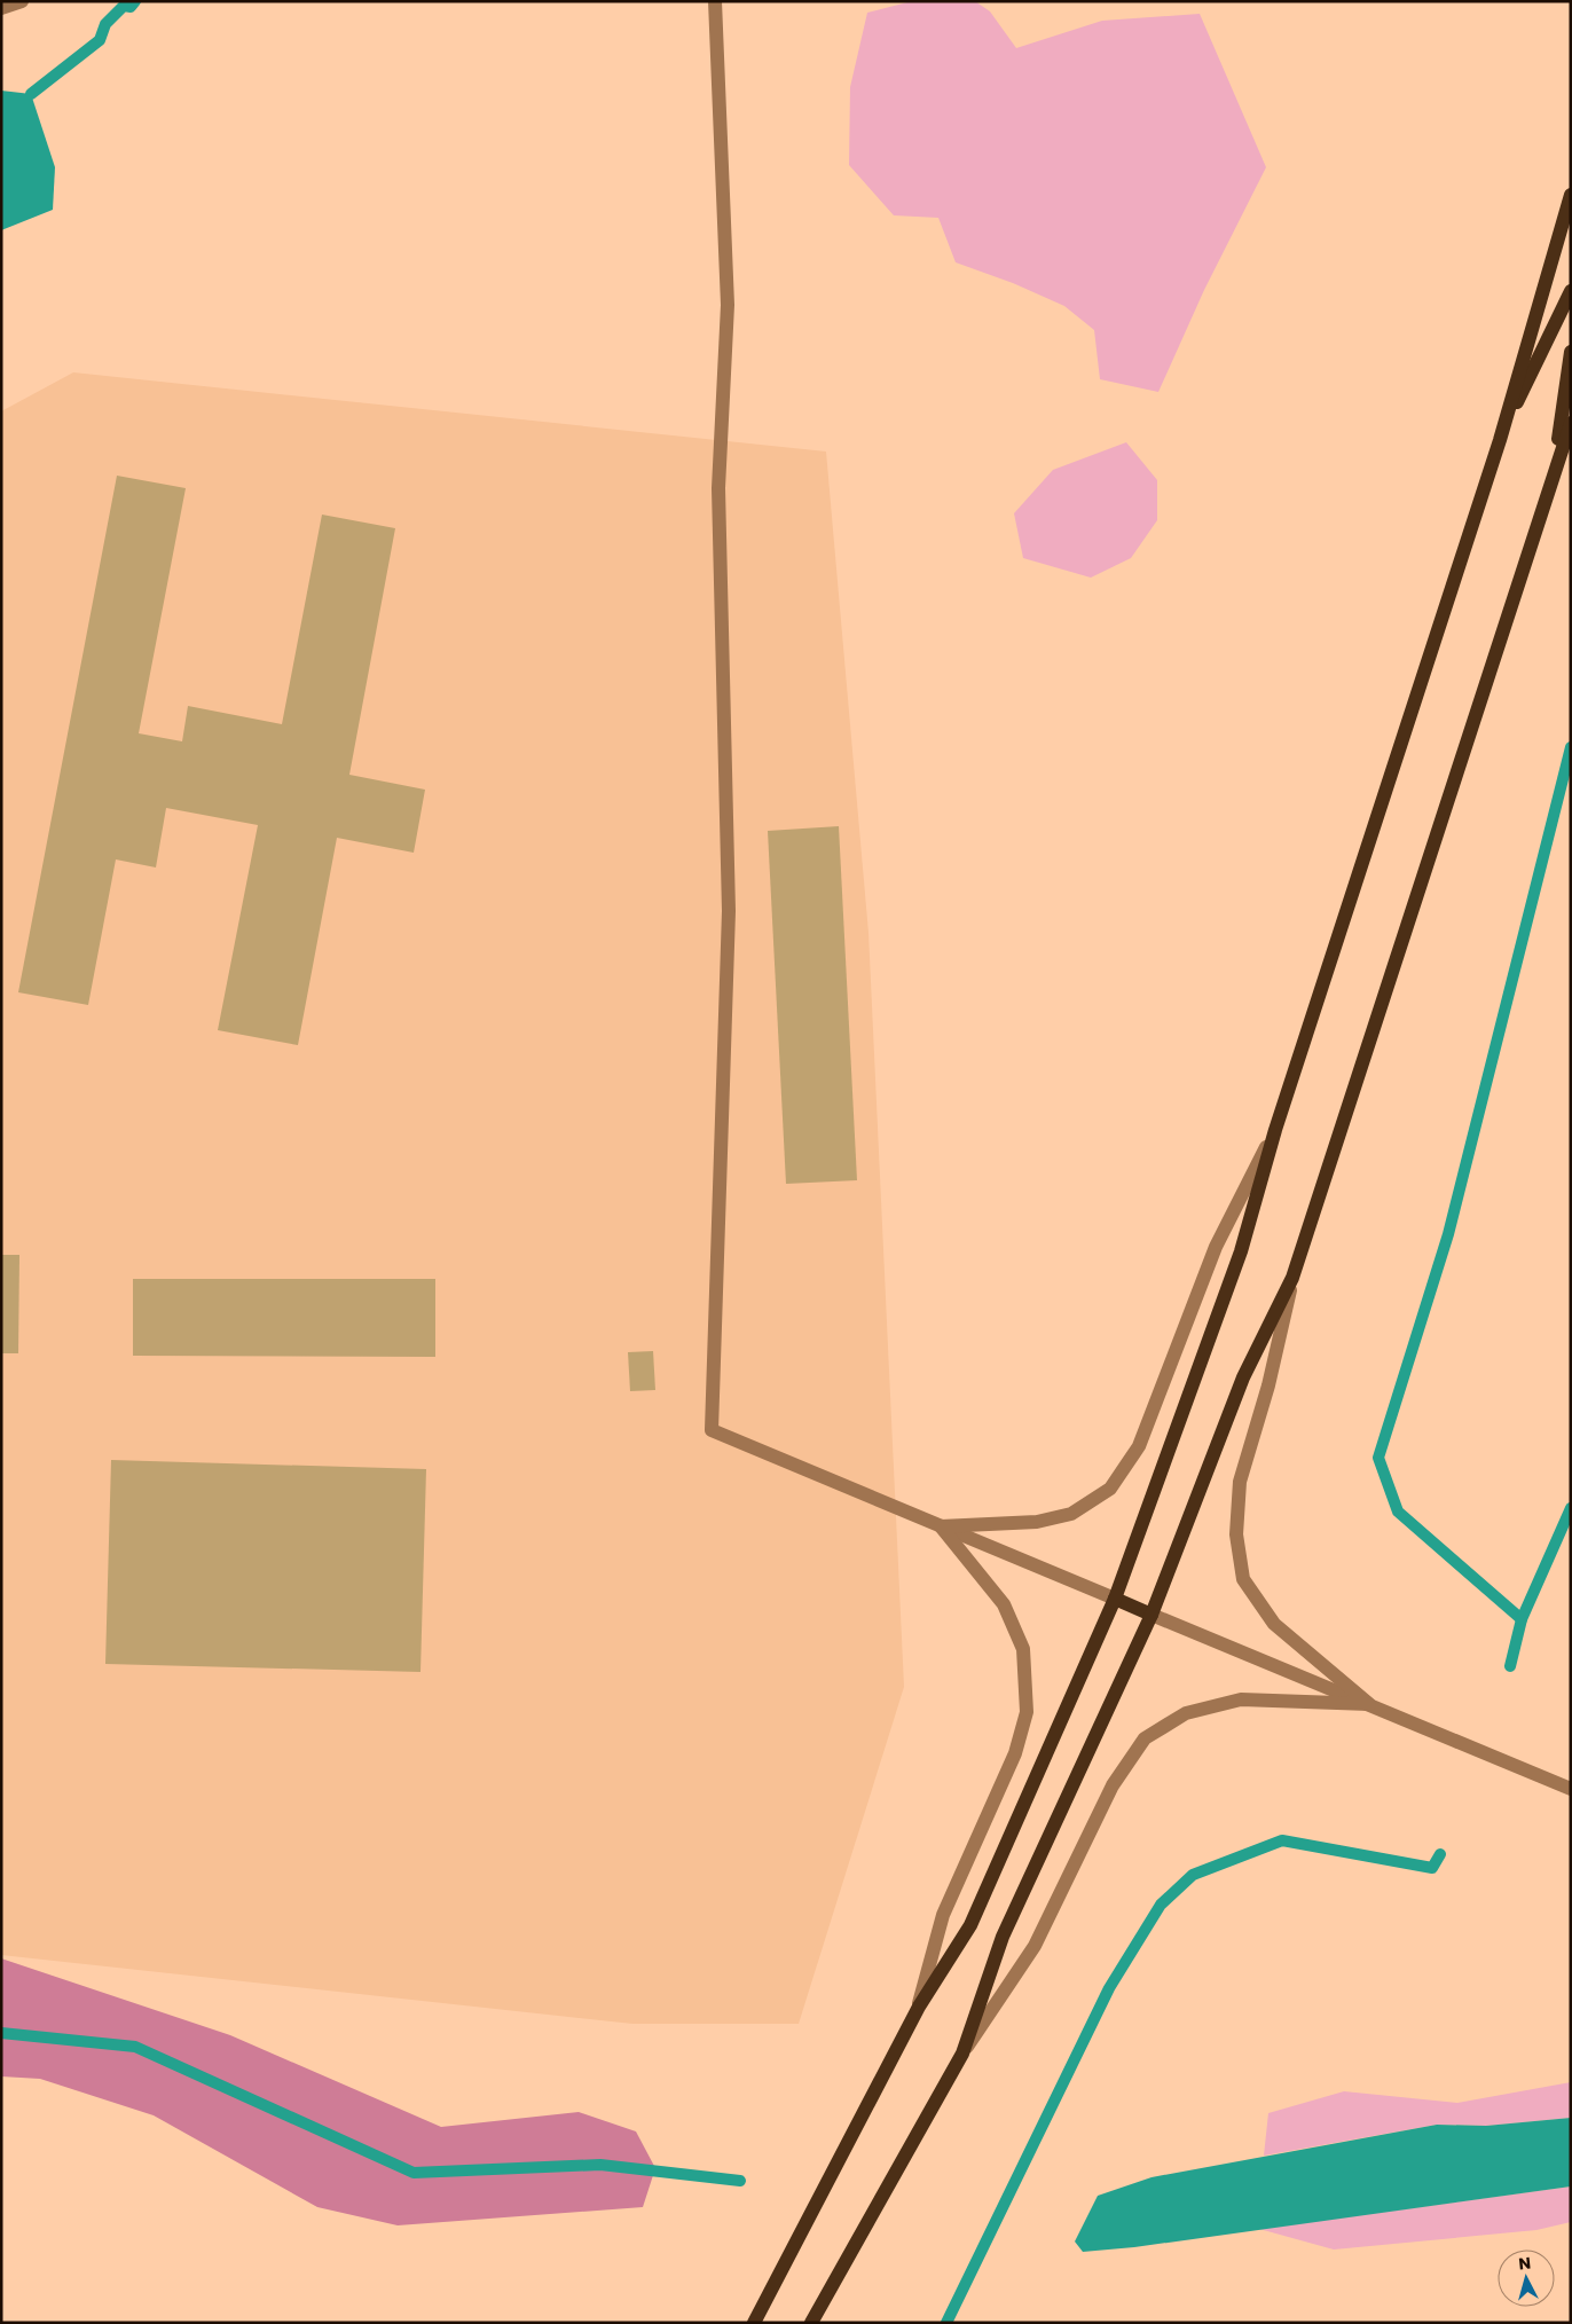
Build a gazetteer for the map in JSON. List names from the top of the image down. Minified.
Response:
{"north":"top"}
